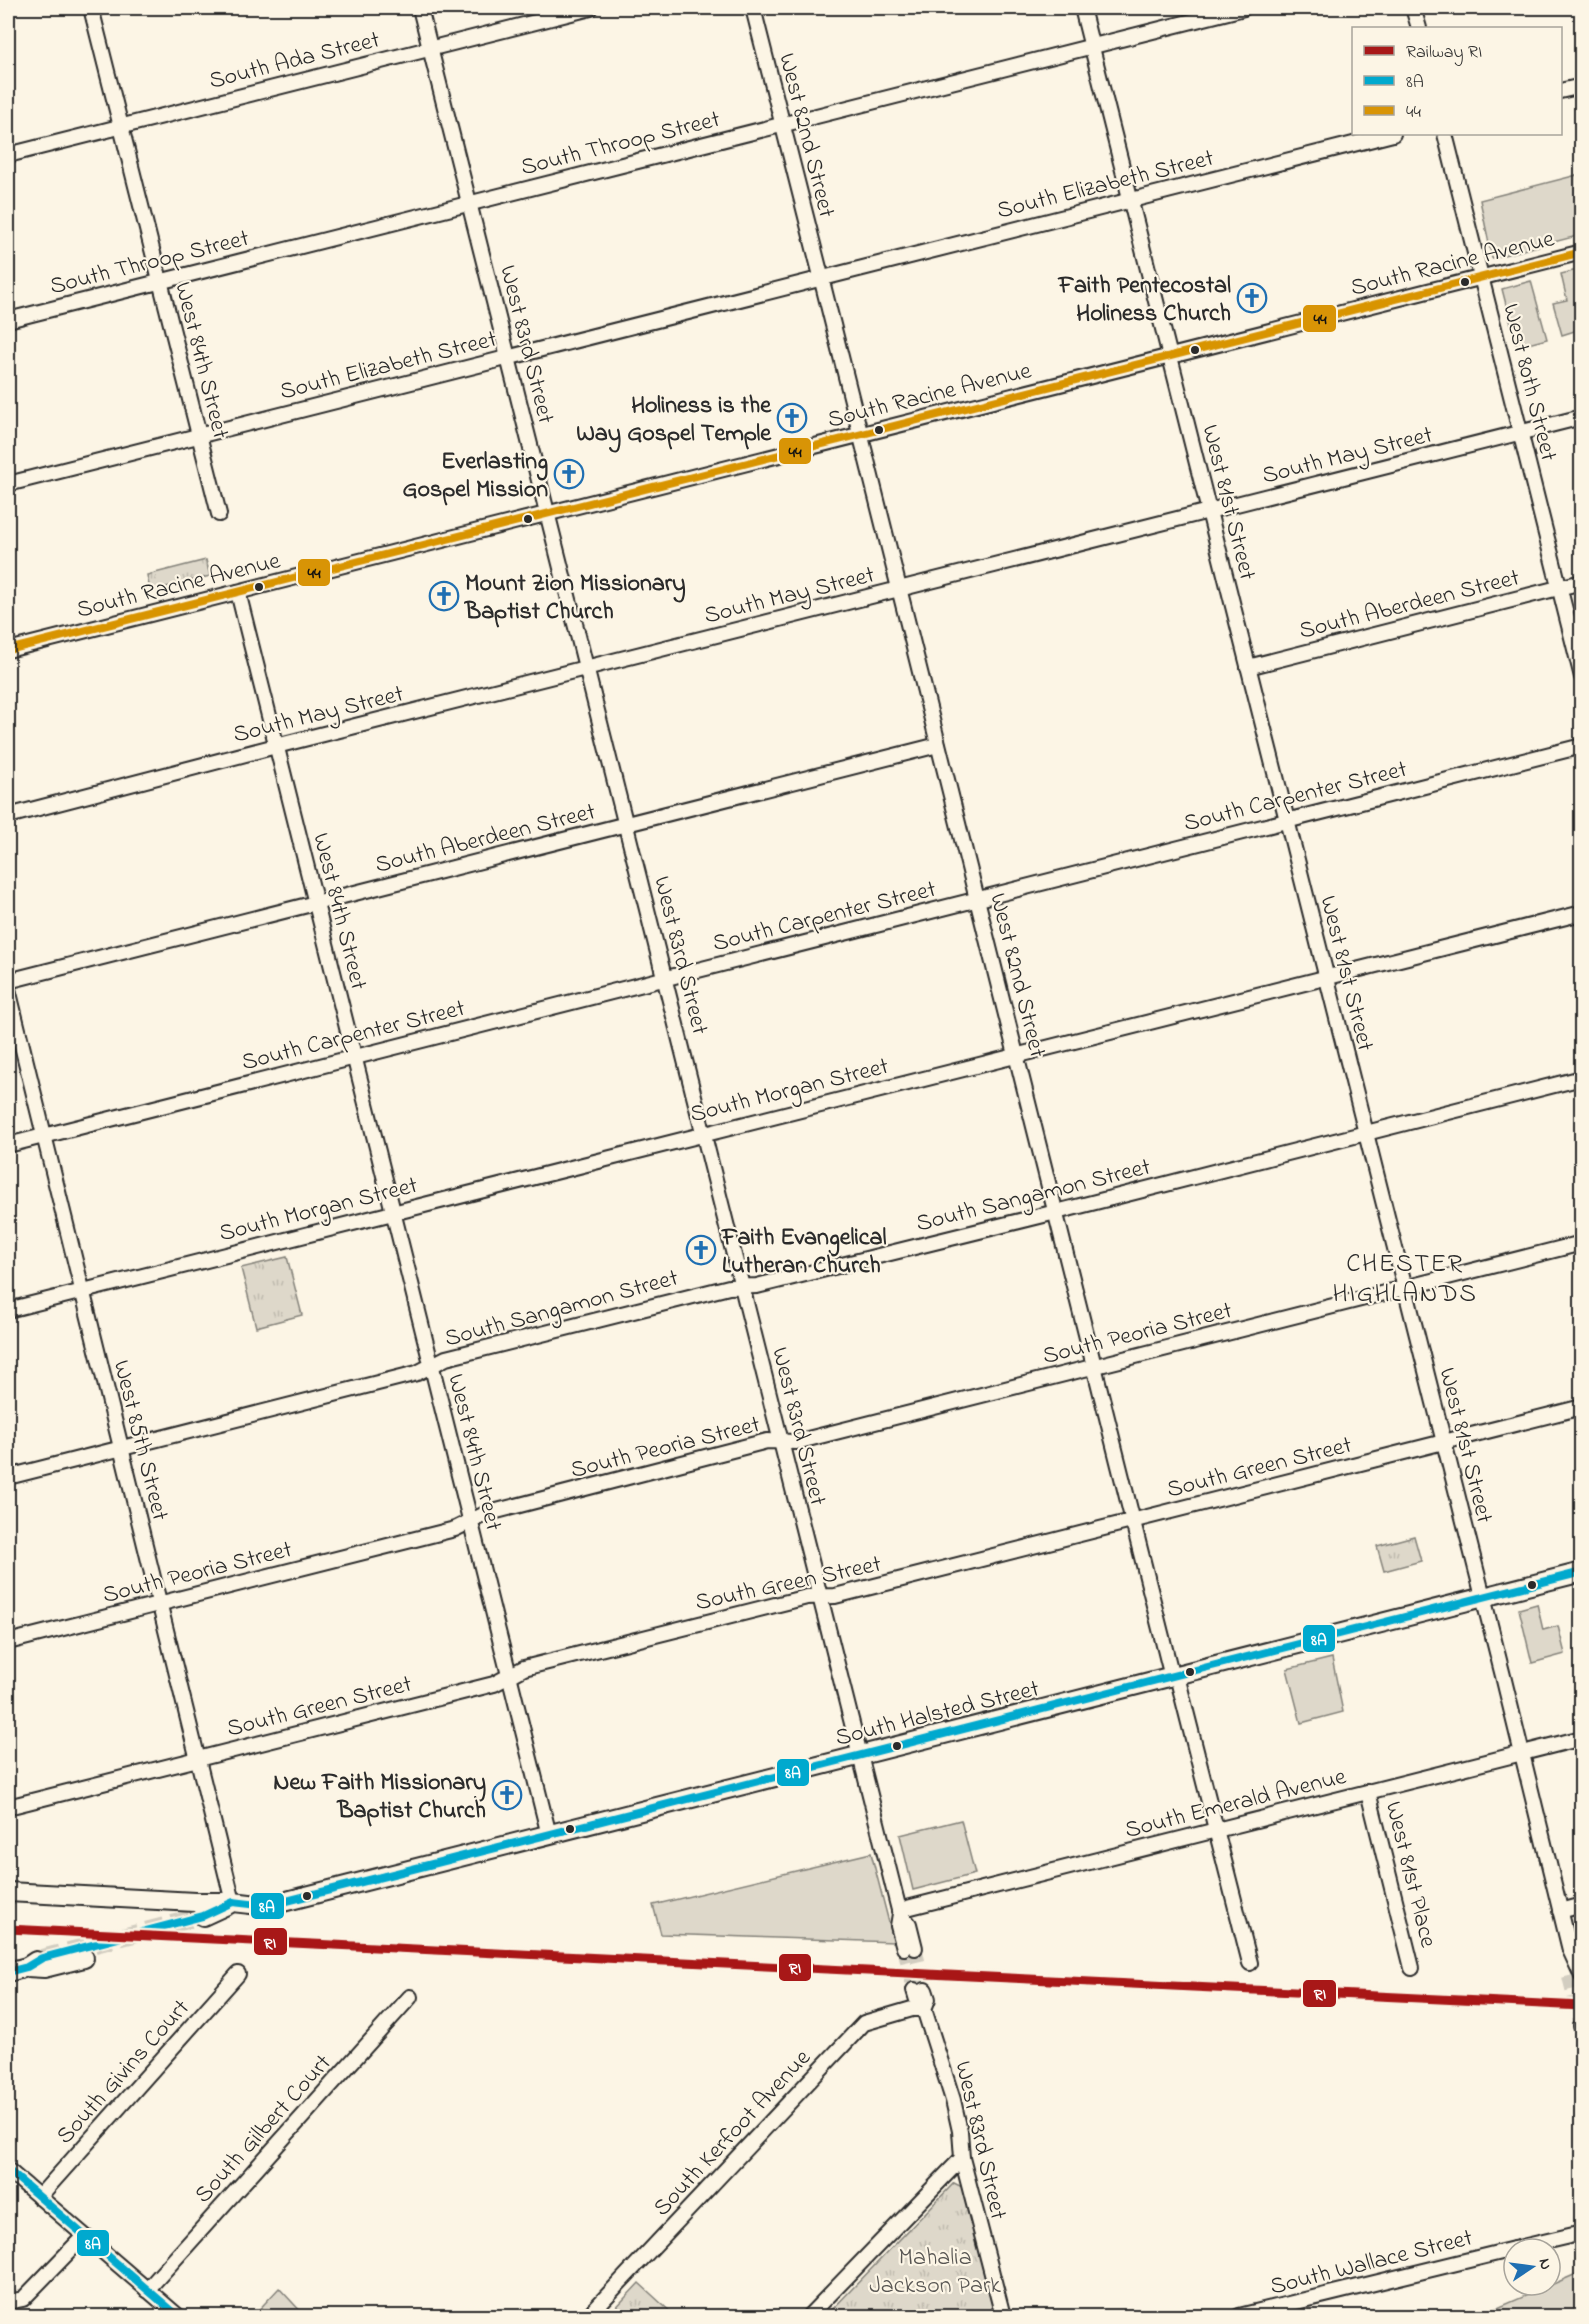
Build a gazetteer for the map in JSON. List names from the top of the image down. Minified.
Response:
{"streets":{"main road":["South Halsted Street"],"street":["South Ada Street","West 82nd Street","South Throop Street","South Elizabeth Street","South Racine Avenue","West 83rd Street","West 84th Street","West 80th Street","South May Street","West 81st Street","South Aberdeen Street","South Carpenter Street","South Morgan Street","South Sangamon Street","South Peoria Street","West 85th Street","South Green Street","South Emerald Avenue","West 81st Place","South Givins Court","South Gilbert Court","South Kerfoot Avenue","South Wallace Street"]},"crossings":[["South Ada Street","West 83rd Street"],["South Ada Street","West 84th Street"],["West 82nd Street","South Throop Street"],["West 82nd Street","South Elizabeth Street"],["West 82nd Street","South Racine Avenue"],["West 82nd Street","South May Street"],["West 82nd Street","South Aberdeen Street"],["West 82nd Street","South Carpenter Street"],["West 82nd Street","South Morgan Street"],["West 82nd Street","South Sangamon Street"],["West 82nd Street","South Peoria Street"],["West 82nd Street","South Green Street"],["West 82nd Street","South Halsted Street"],["West 82nd Street","South Emerald Avenue"],["South Throop Street","West 83rd Street"],["South Throop Street","West 84th Street"],["South Throop Street","West 81st Street"],["South Elizabeth Street","West 83rd Street"],["South Elizabeth Street","West 84th Street"],["South Elizabeth Street","West 81st Street"],["South Racine Avenue","West 83rd Street"],["South Racine Avenue","West 84th Street"],["South Racine Avenue","West 80th Street"],["South Racine Avenue","West 81st Street"],["West 83rd Street","South May Street"],["West 83rd Street","South Aberdeen Street"],["West 83rd Street","South Carpenter Street"],["West 83rd Street","South Morgan Street"],["West 83rd Street","South Sangamon Street"],["West 83rd Street","South Peoria Street"],["West 83rd Street","South Green Street"],["West 83rd Street","South Halsted Street"],["West 83rd Street","South Emerald Avenue"],["West 83rd Street","South Kerfoot Avenue"],["West 84th Street","South May Street"],["West 84th Street","South Aberdeen Street"],["West 84th Street","South Carpenter Street"],["West 84th Street","South Morgan Street"],["West 84th Street","South Sangamon Street"],["West 84th Street","South Peoria Street"],["West 84th Street","South Green Street"],["West 84th Street","South Halsted Street"],["West 80th Street","South May Street"],["West 80th Street","South Aberdeen Street"],["South May Street","West 81st Street"],["West 81st Street","South Aberdeen Street"],["West 81st Street","South Carpenter Street"],["West 81st Street","South Morgan Street"],["West 81st Street","South Sangamon Street"],["West 81st Street","South Peoria Street"],["West 81st Street","South Green Street"],["West 81st Street","South Halsted Street"],["West 81st Street","South Emerald Avenue"],["South Carpenter Street","West 85th Street"],["South Morgan Street","West 85th Street"],["South Sangamon Street","West 85th Street"],["South Peoria Street","West 85th Street"],["West 85th Street","South Green Street"],["West 85th Street","South Halsted Street"],["South Emerald Avenue","West 81st Place"]],"districts":["CHESTER HIGHLANDS"],"parks":["Mahalia Jackson Park"],"places":{"church":["Faith Pentecostal Holiness Church","Holiness is the Way Gospel Temple","Everlasting Gospel Mission","Mount Zion Missionary Baptist Church","Faith Evangelical Lutheran Church","New Faith Missionary Baptist Church"]},"lines":["transit line 44","transit line 8A","rail line RI"],"legend":["Railway RI","8A","44"],"north":"right"}
